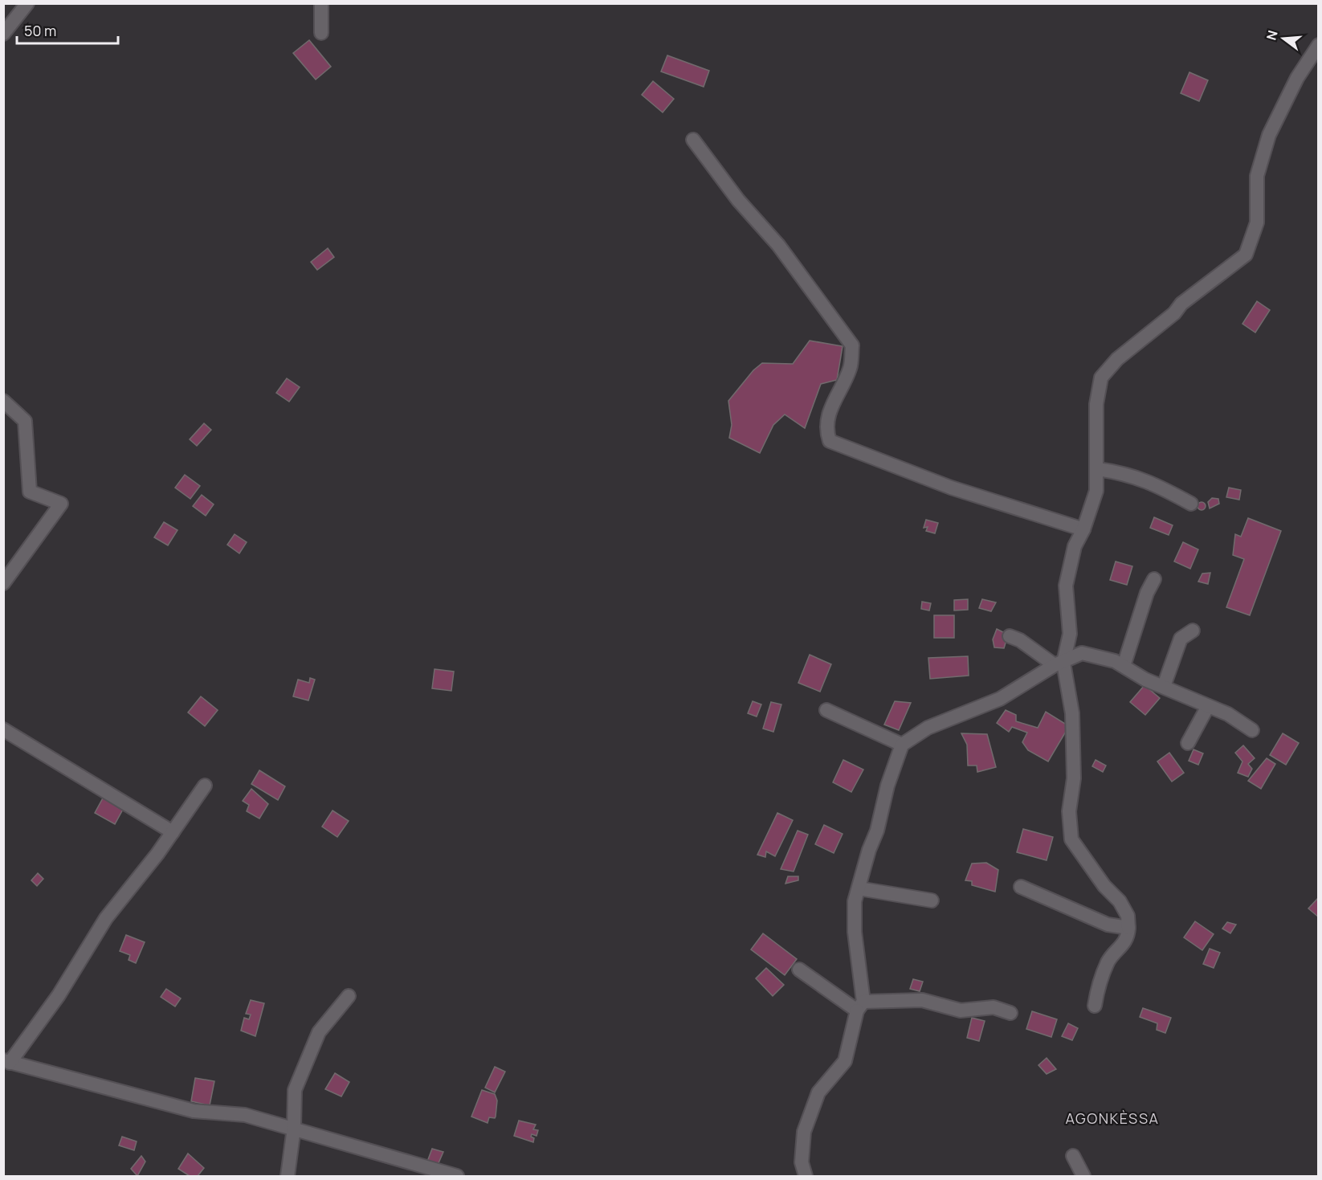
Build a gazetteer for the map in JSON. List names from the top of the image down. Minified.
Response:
{"districts":["AGONKÈSSA"],"scale_bar":"50 m","north":"left"}
